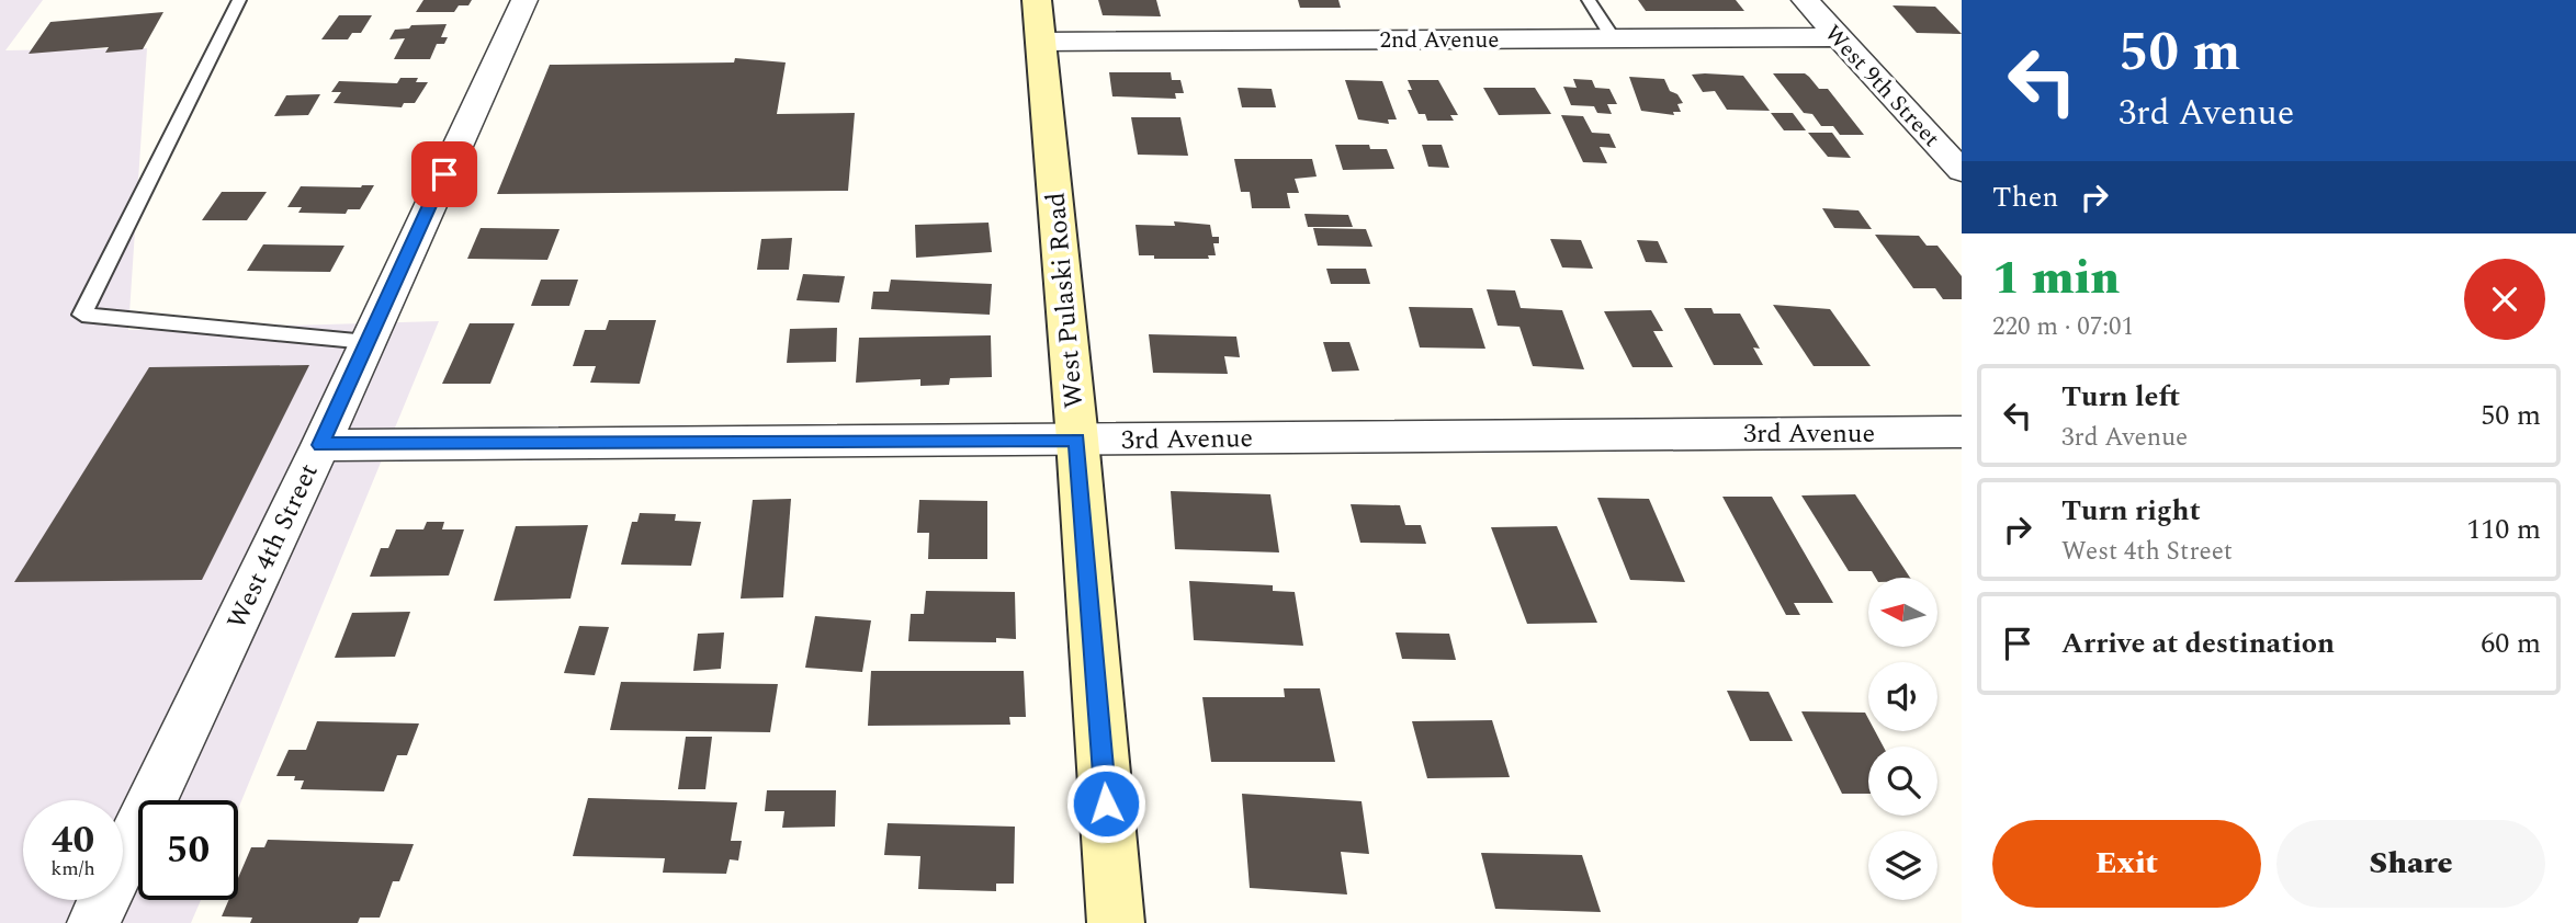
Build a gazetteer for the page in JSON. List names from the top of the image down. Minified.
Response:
{"streets":{"main road":["West Pulaski Road"],"street":["2nd Avenue","West 9th Street","3rd Avenue","West 4th Street"]},"crossings":[["2nd Avenue","West 9th Street"],["2nd Avenue","West Pulaski Road"],["West Pulaski Road","3rd Avenue"],["3rd Avenue","West 4th Street"]],"north":"left","page":{"turn":["50 m","3rd Avenue"],"then":"Then","heading":["1 min","220 m · 07:01"],"list":[{"name":"Turn left","note":"3rd Avenue","value":"50 m"},{"name":"Turn right","note":"West 4th Street","value":"110 m"},{"name":"Arrive at destination","value":"60 m"}],"speed":"40 km/h","limit":"50","buttons":["Exit","Share"]}}
